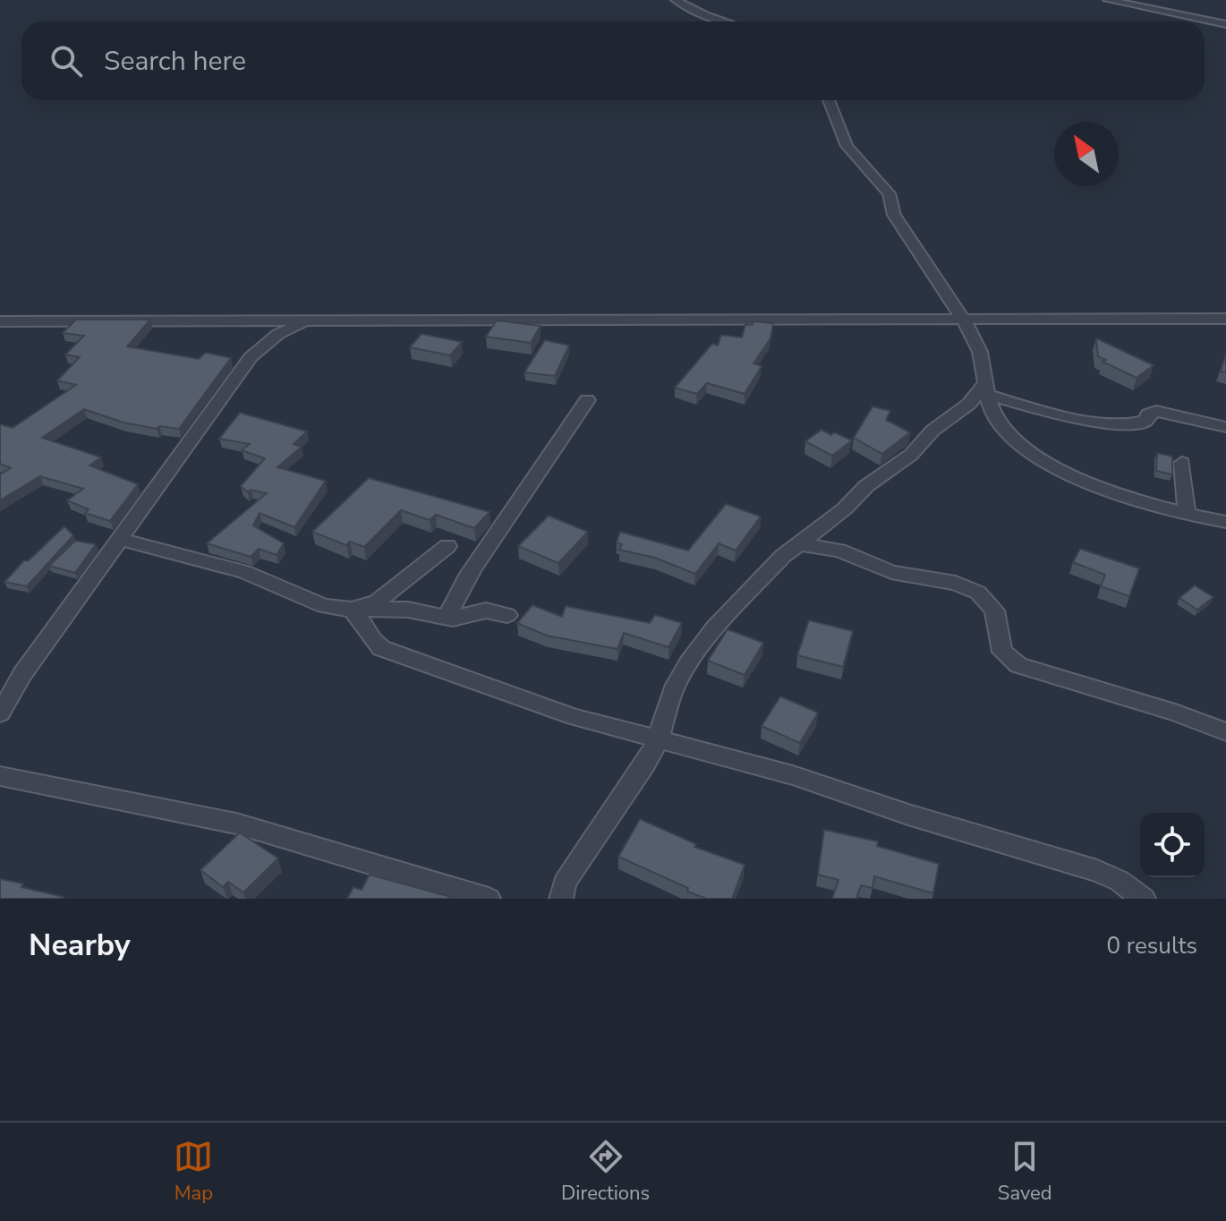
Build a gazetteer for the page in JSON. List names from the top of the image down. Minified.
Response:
{"north":"top left","page":{"search":"Search here","heading":["Nearby","0 results"],"nav":["Map","Directions","Saved"]}}
